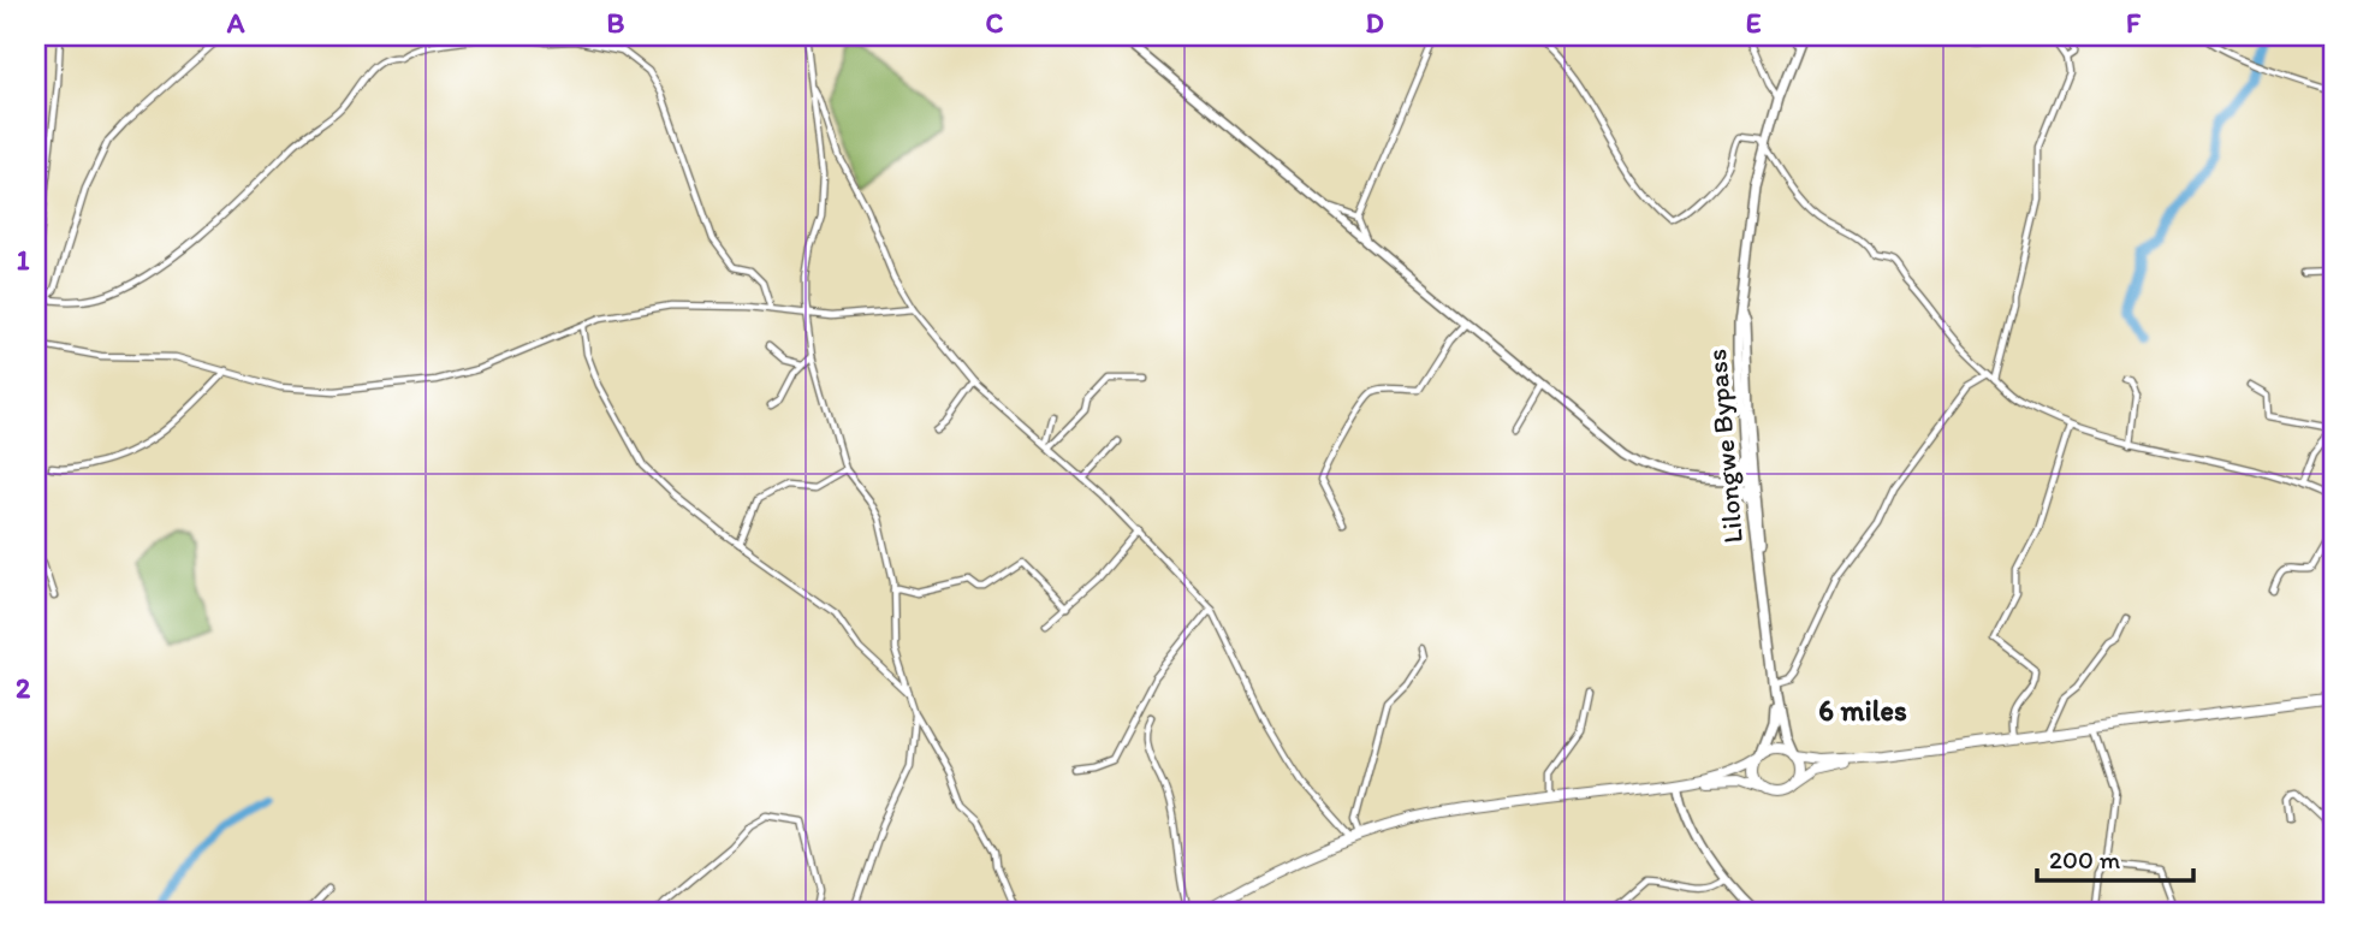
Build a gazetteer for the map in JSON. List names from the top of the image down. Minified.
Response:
{"streets":{"main road":["Lilongwe Bypass"]},"districts":["6 miles"],"scale_bar":"200 m","grid":{"columns":["A","B","C","D","E","F"],"rows":["1","2"]}}
